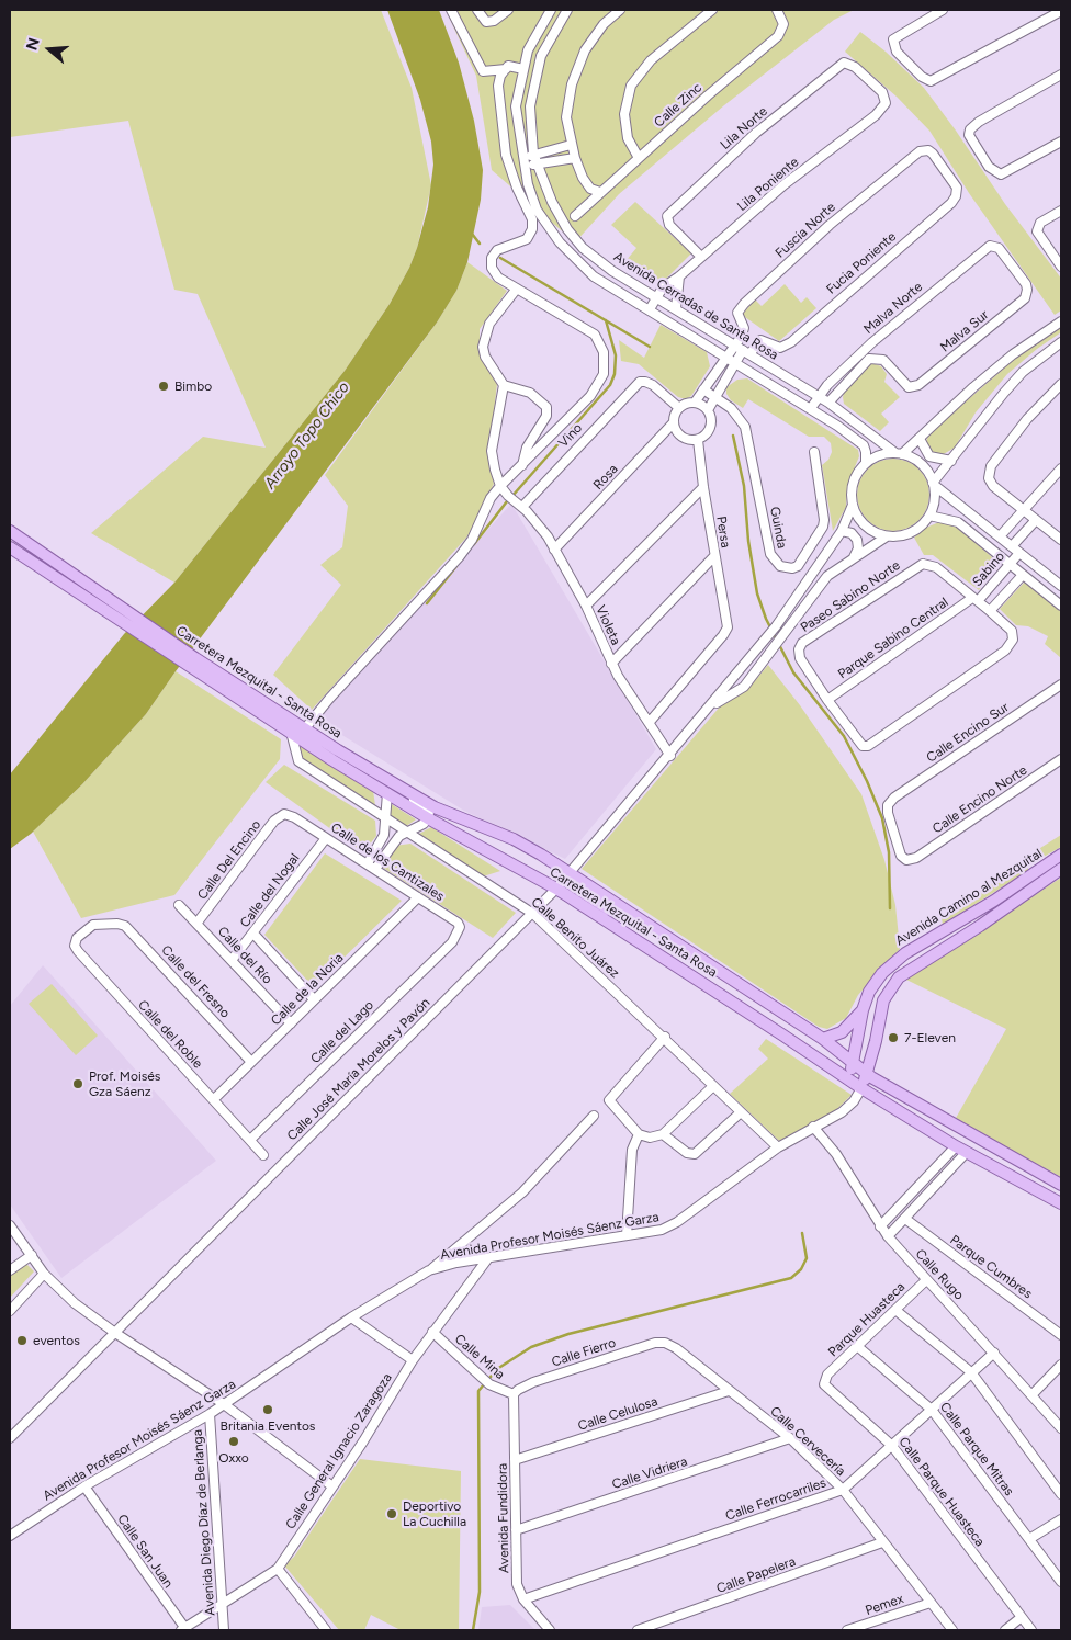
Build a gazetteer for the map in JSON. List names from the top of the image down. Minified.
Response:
{"streets":{"main road":["Carretera Mezquital - Santa Rosa","Avenida Camino al Mezquital"],"street":["Calle Zinc","Lila Norte","Lila Poniente","Fuscia Norte","Fucia Poniente","Avenida Cerradas de Santa Rosa","Malva Norte","Malva Sur","Vino","Rosa","Guinda","Persa","Sabino","Paseo Sabino Norte","Violeta","Parque Sabino Central","Calle Encino Sur","Calle Encino Norte","Calle Del Encino","Calle de los Cantizales","Calle del Nogal","Calle Benito Juárez","Calle del Río","Calle del Fresno","Calle de la Noria","Calle del Lago","Calle del Roble","Calle José María Morelos y Pavón","Avenida Profesor Moisés Sáenz Garza","Parque Cumbres","Calle Rugo","Parque Huasteca","Calle Fierro","Calle Mina","Calle Celulosa","Calle Cervecería","Calle Parque Mitras","Calle General Ignacio Zaragoza","Calle Vidriera","Calle Parque Huasteca","Calle Ferrocarriles","Avenida Fundidora","Avenida Diego Díaz de Berlanga","Calle San Juan","Calle Papelera","Pemex"]},"crossings":[["Lila Norte","Lila Poniente"],["Lila Poniente","Avenida Cerradas de Santa Rosa"],["Fuscia Norte","Fucia Poniente"],["Fuscia Norte","Avenida Cerradas de Santa Rosa"],["Fucia Poniente","Avenida Cerradas de Santa Rosa"],["Avenida Cerradas de Santa Rosa","Malva Norte"],["Avenida Cerradas de Santa Rosa","Calle José María Morelos y Pavón"],["Malva Norte","Malva Sur"],["Vino","Rosa"],["Vino","Persa"],["Vino","Violeta"],["Rosa","Persa"],["Rosa","Violeta"],["Persa","Violeta"],["Sabino","Paseo Sabino Norte"],["Sabino","Parque Sabino Central"],["Paseo Sabino Norte","Parque Sabino Central"],["Violeta","Calle José María Morelos y Pavón"],["Carretera Mezquital - Santa Rosa","Avenida Camino al Mezquital"],["Carretera Mezquital - Santa Rosa","Calle Benito Juárez"],["Carretera Mezquital - Santa Rosa","Calle José María Morelos y Pavón"],["Carretera Mezquital - Santa Rosa","Avenida Profesor Moisés Sáenz Garza"],["Calle Encino Sur","Calle Encino Norte"],["Calle Del Encino","Calle de los Cantizales"],["Calle Del Encino","Calle del Río"],["Calle de los Cantizales","Calle del Nogal"],["Calle de los Cantizales","Calle de la Noria"],["Calle de los Cantizales","Calle del Lago"],["Calle del Nogal","Calle del Río"],["Avenida Camino al Mezquital","Avenida Profesor Moisés Sáenz Garza"],["Calle Benito Juárez","Calle José María Morelos y Pavón"],["Calle Benito Juárez","Avenida Profesor Moisés Sáenz Garza"],["Calle del Río","Calle de la Noria"],["Calle del Fresno","Calle de la Noria"],["Calle del Fresno","Calle del Roble"],["Calle de la Noria","Calle del Roble"],["Calle del Lago","Calle del Roble"],["Avenida Profesor Moisés Sáenz Garza","Calle Rugo"],["Avenida Profesor Moisés Sáenz Garza","Calle General Ignacio Zaragoza"],["Avenida Profesor Moisés Sáenz Garza","Avenida Diego Díaz de Berlanga"],["Avenida Profesor Moisés Sáenz Garza","Calle San Juan"],["Calle Rugo","Parque Huasteca"],["Calle Rugo","Calle Ferrocarriles"],["Parque Huasteca","Calle Parque Mitras"],["Parque Huasteca","Calle Parque Huasteca"],["Calle Fierro","Calle Mina"],["Calle Fierro","Calle Cervecería"],["Calle Fierro","Avenida Fundidora"],["Calle Mina","Calle General Ignacio Zaragoza"],["Calle Mina","Avenida Fundidora"],["Calle Celulosa","Calle Cervecería"],["Calle Celulosa","Avenida Fundidora"],["Calle Cervecería","Calle Vidriera"],["Calle Cervecería","Calle Ferrocarriles"],["Calle Cervecería","Calle Papelera"],["Calle Cervecería","Pemex"],["Calle Parque Mitras","Calle Ferrocarriles"],["Calle General Ignacio Zaragoza","Avenida Diego Díaz de Berlanga"],["Calle General Ignacio Zaragoza","Calle San Juan"],["Calle Vidriera","Avenida Fundidora"],["Calle Parque Huasteca","Calle Ferrocarriles"],["Calle Ferrocarriles","Avenida Fundidora"]],"water":["Arroyo Topo Chico"],"places":["Bimbo","7-Eleven","Prof. Moisés Gza Sáenz","eventos","Britania Eventos","Oxxo","Deportivo La Cuchilla"],"north":"left"}
